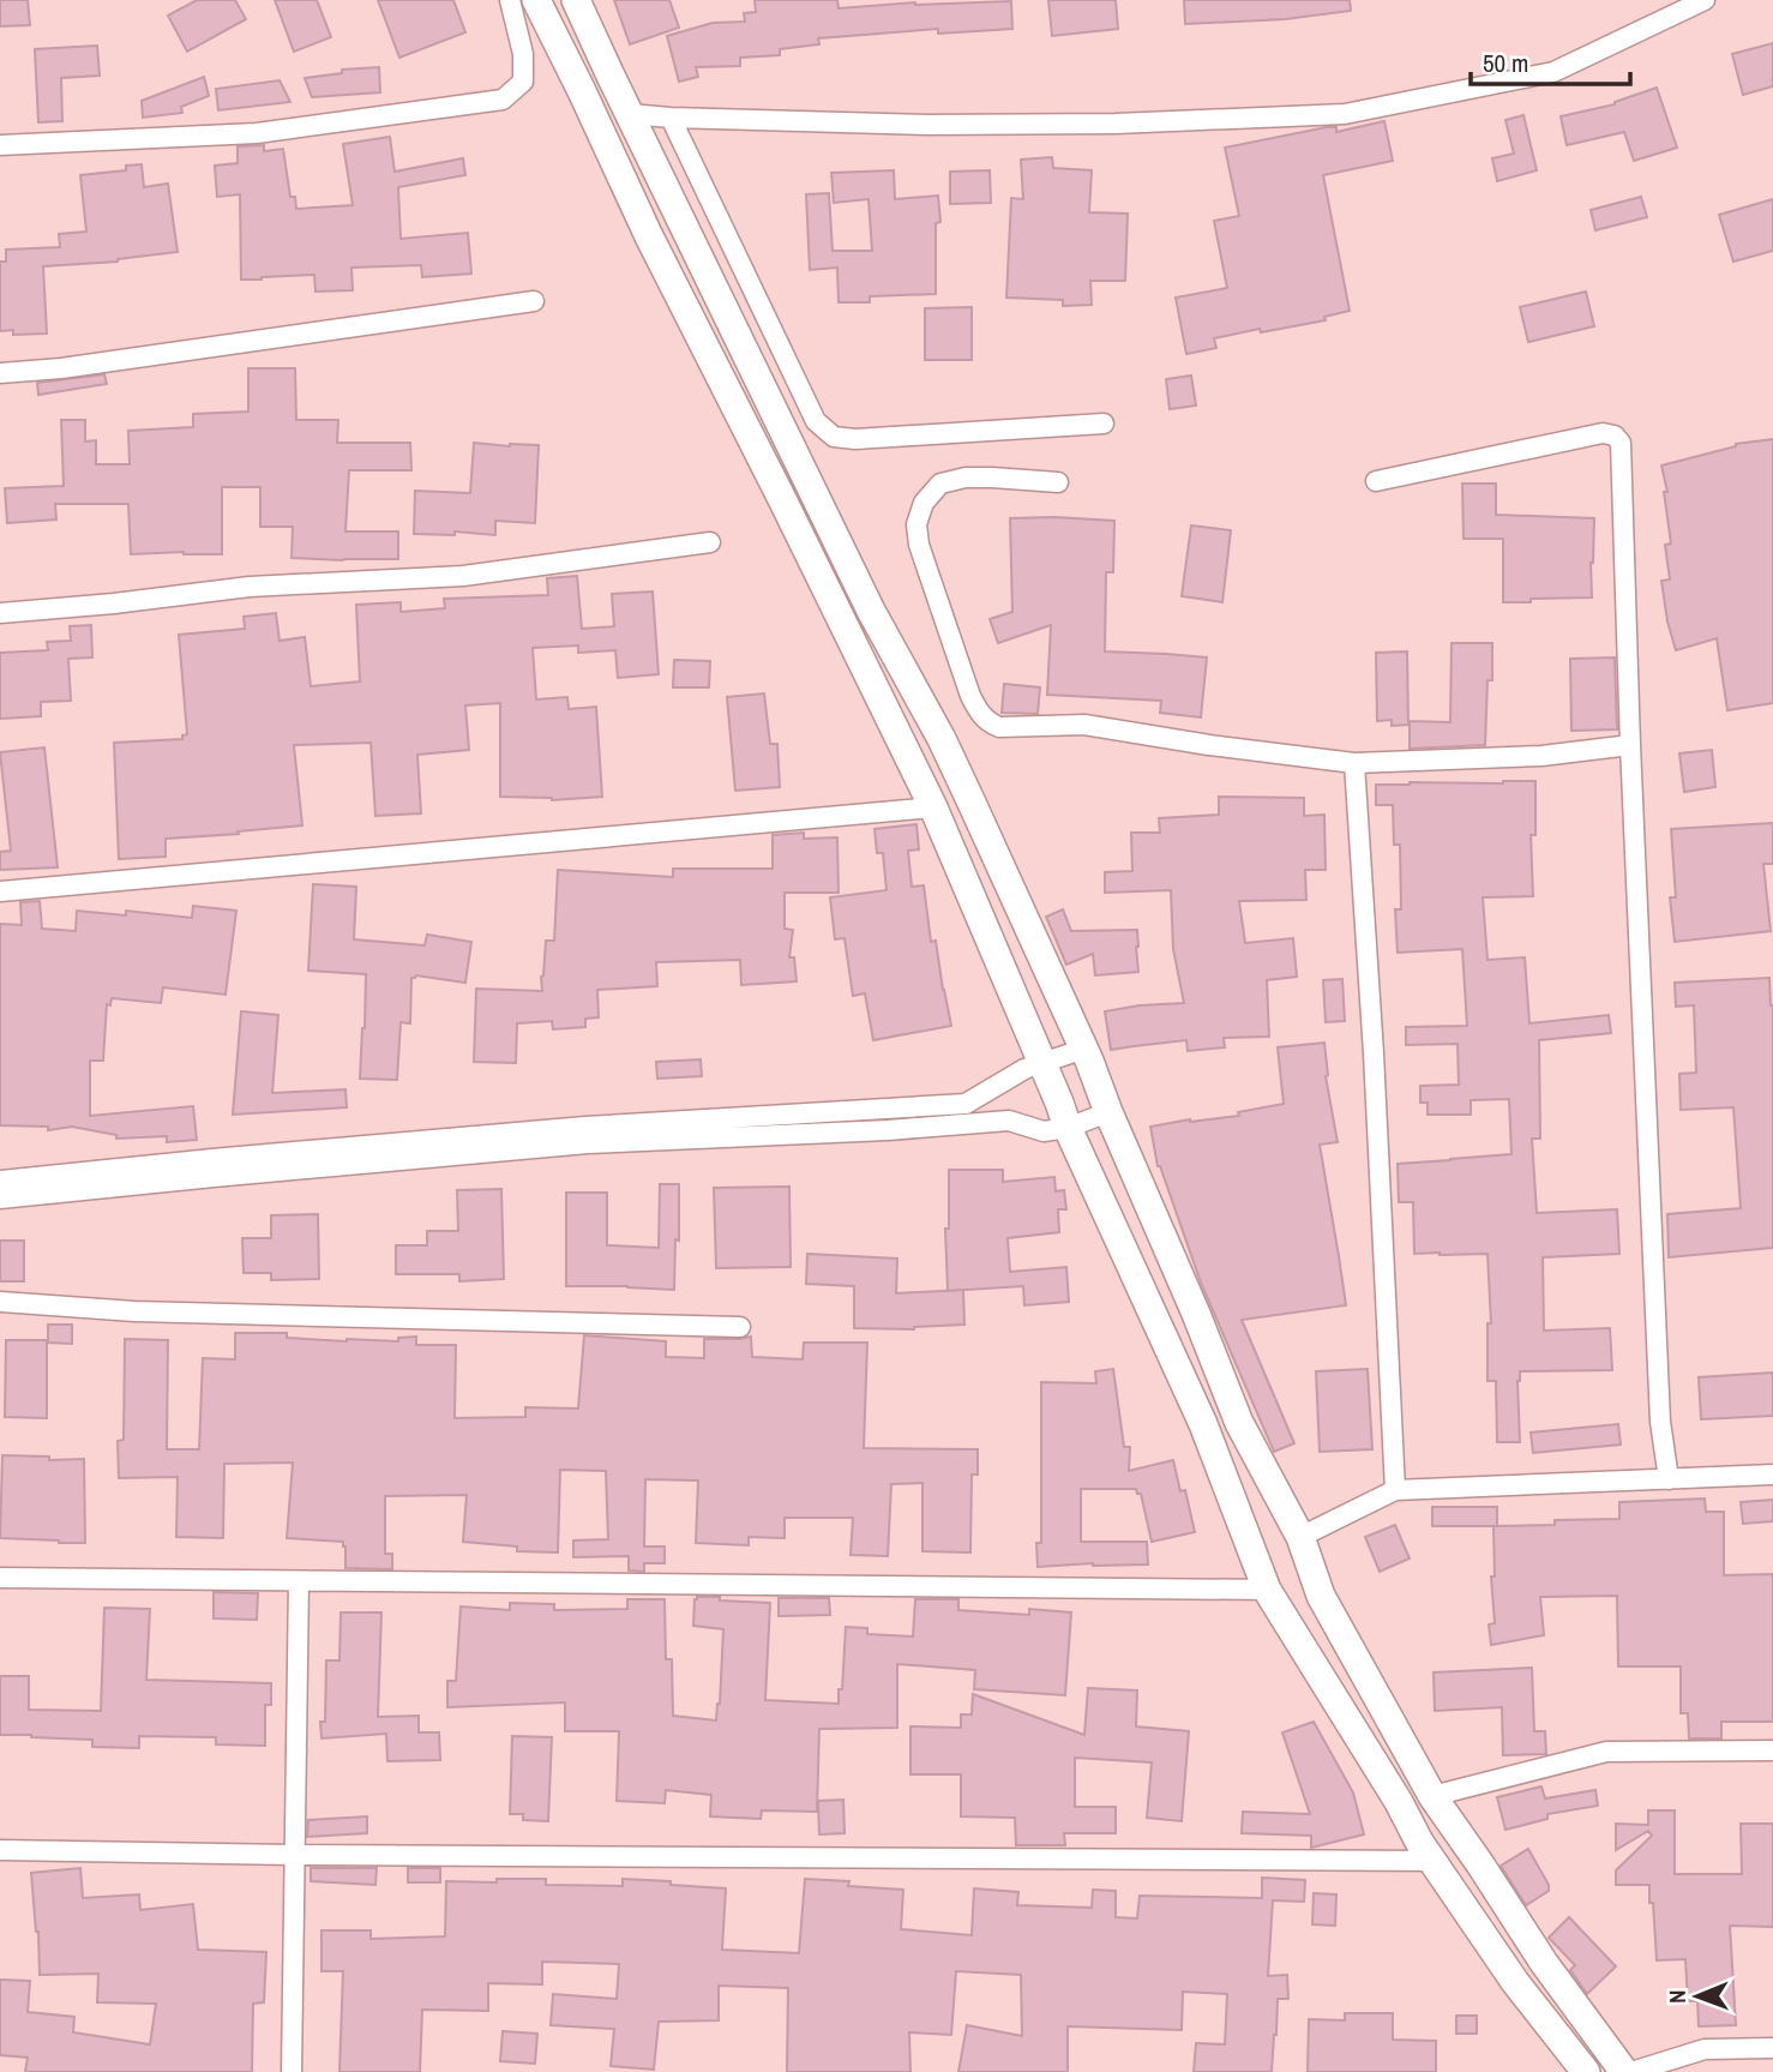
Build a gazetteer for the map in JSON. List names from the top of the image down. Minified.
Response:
{"scale_bar":"50 m","north":"left"}
